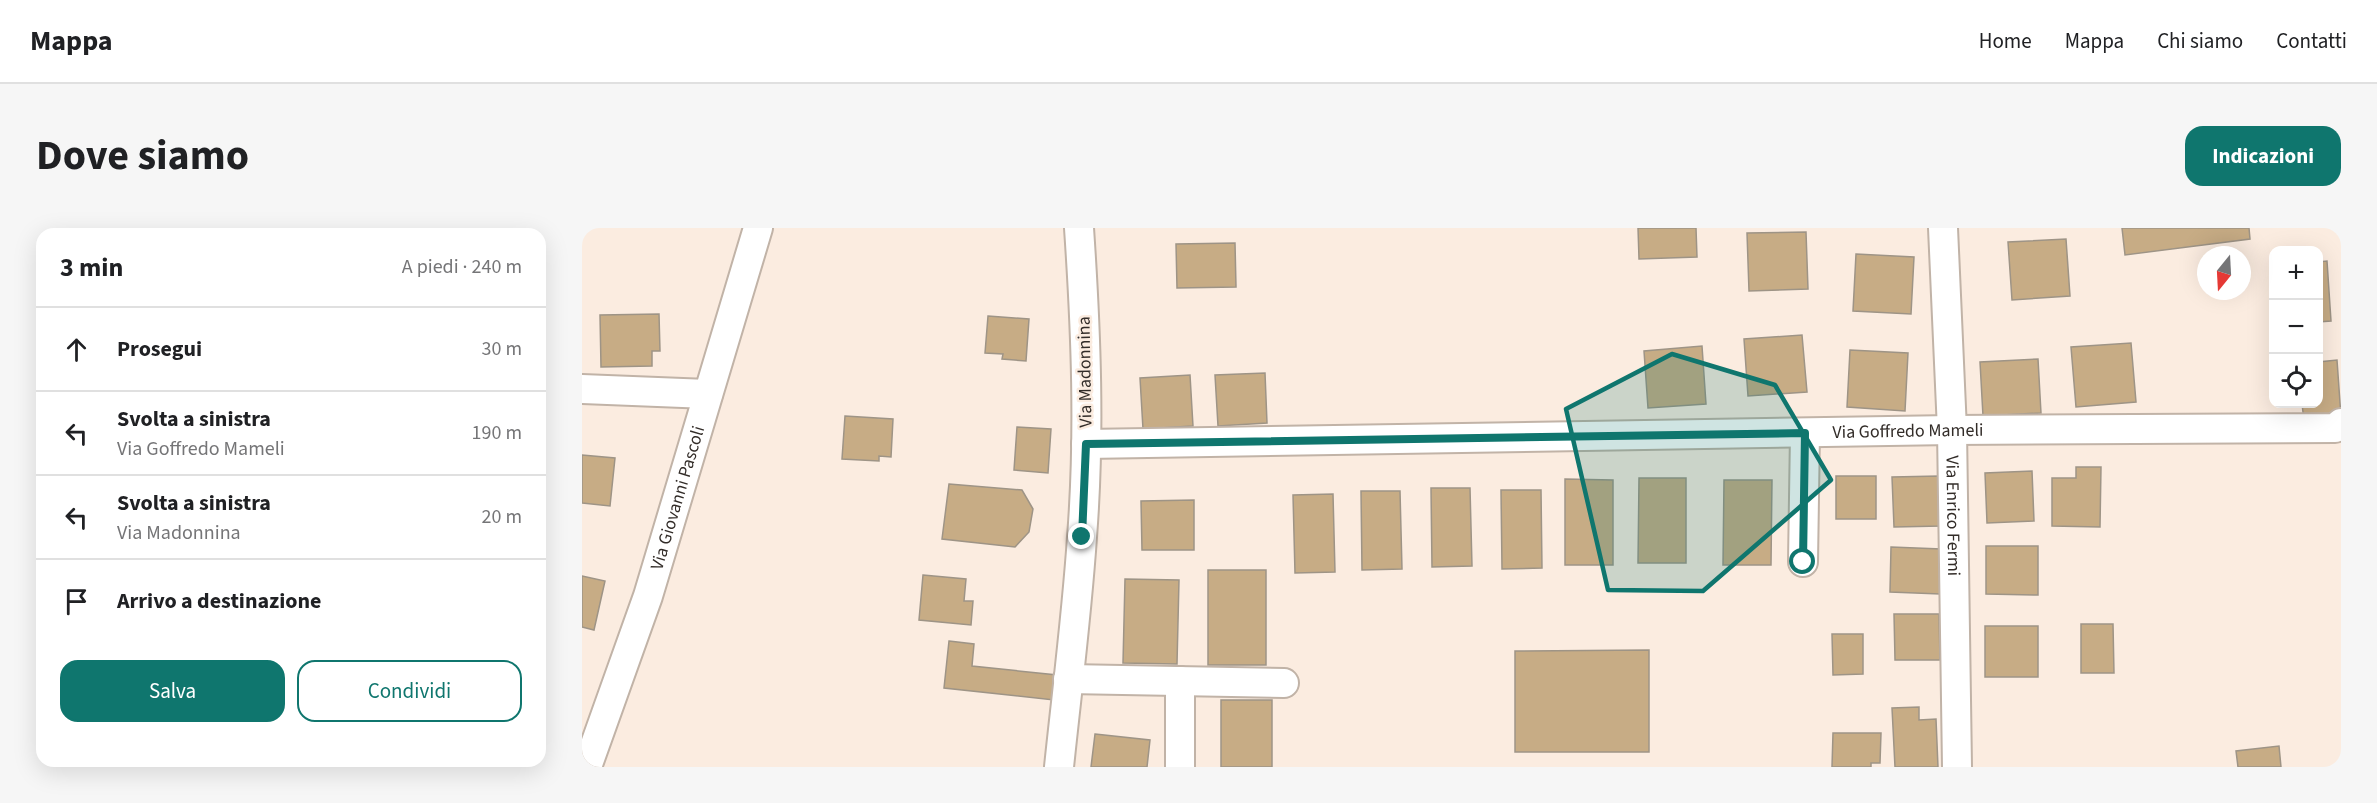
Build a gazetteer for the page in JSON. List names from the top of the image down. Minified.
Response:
{"streets":{"street":["Via Madonnina","Via Goffredo Mameli","Via Giovanni Pascoli","Via Enrico Fermi"]},"crossings":[["Via Madonnina","Via Goffredo Mameli"],["Via Goffredo Mameli","Via Enrico Fermi"]],"north":"bottom","page":{"header":"Mappa","nav":["Home","Mappa","Chi siamo","Contatti"],"title":"Dove siamo","buttons":["Indicazioni",["Salva","Condividi"]],"heading":["3 min","A piedi · 240 m"],"map_buttons":["+","−"],"list":[["Prosegui","30 m"],["Svolta a sinistra","Via Goffredo Mameli","190 m"],["Svolta a sinistra","Via Madonnina","20 m"],"Arrivo a destinazione"]}}
